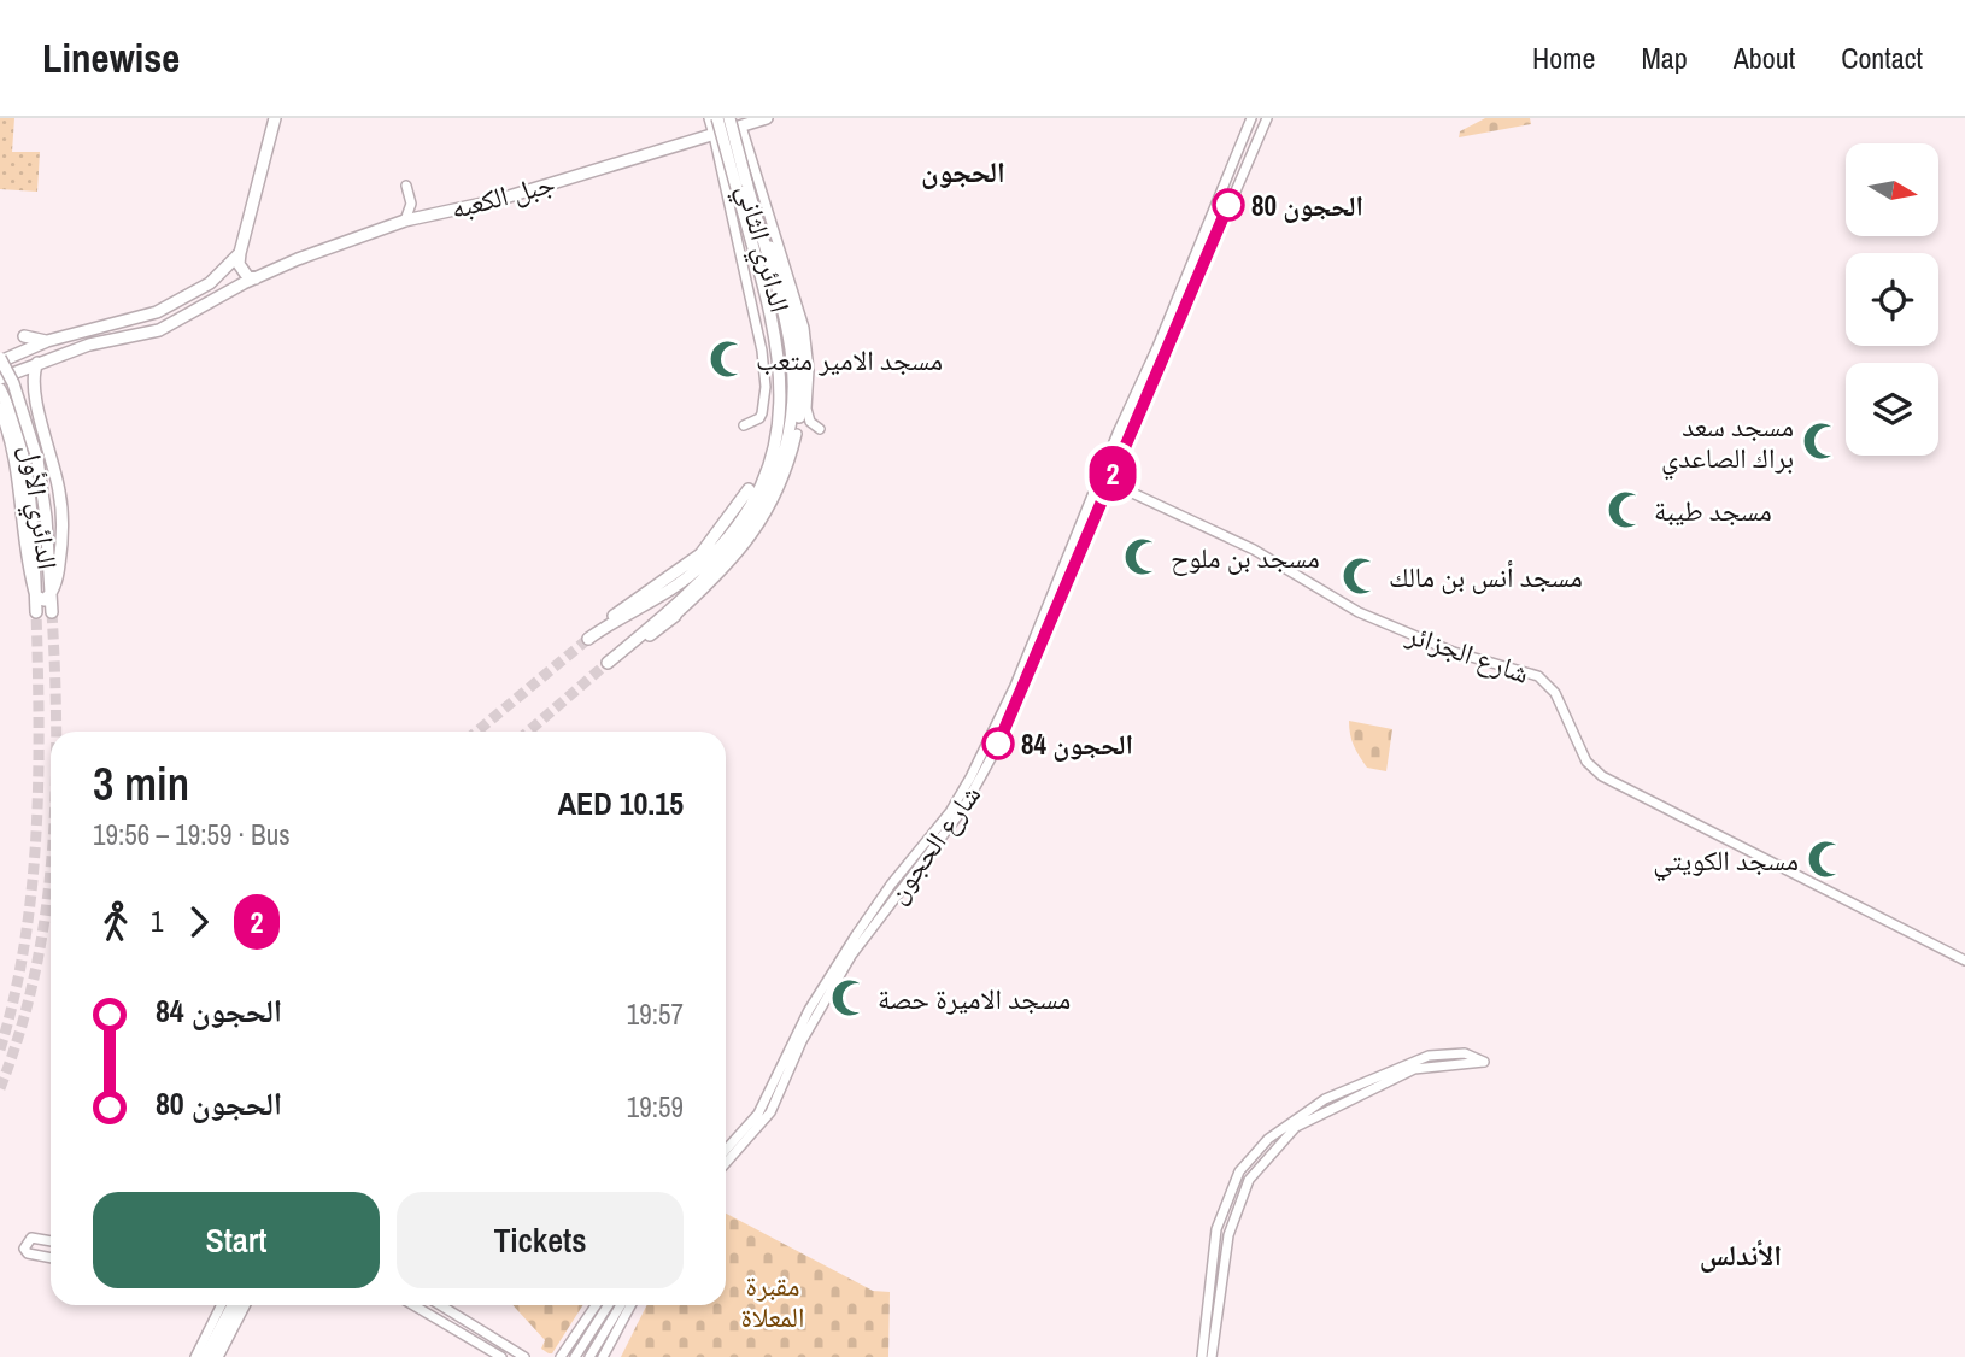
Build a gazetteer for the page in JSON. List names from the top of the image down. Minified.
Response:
{"streets":{"highway":["جبل الكعبه","الدائري الثاني","الدائري الأول"],"street":["شارع الجزائر","شارع الحجون"]},"crossings":[["جبل الكعبه","الدائري الأول"],["شارع الجزائر","شارع الحجون"]],"districts":["الحجون","الأندلس"],"parks":["مقبرة المعلاة"],"places":{"other":["الحجون 80","الحجون 84"],"mosque":["مسجد الامير متعب","مسجد سعد براك الصاعدي","مسجد طيبة","مسجد بن ملوح","مسجد أنس بن مالك","مسجد الكويتي","مسجد الاميرة حصة"]},"lines":["bus line 2"],"north":"right","page":{"header":"Linewise","nav":["Home","Map","About","Contact"],"on_map":"2","heading":["3 min","19:56 – 19:59 · Bus","AED 10.15"],"legs":["1","2"],"list":[{"name":"الحجون 84","value":"19:57"},{"name":"الحجون 80","value":"19:59"}],"buttons":["Start","Tickets"]}}
